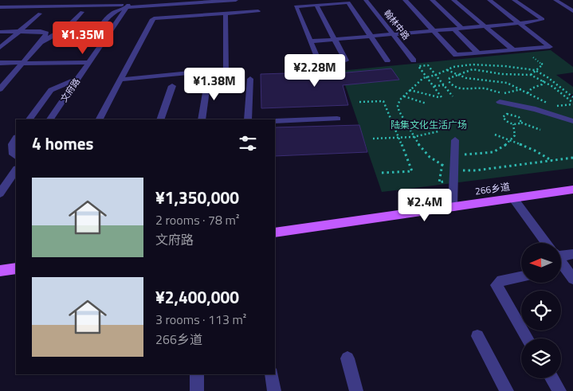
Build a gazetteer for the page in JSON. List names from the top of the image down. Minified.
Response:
{"streets":{"main road":["266乡道"],"street":["翰林中路","文府路"]},"parks":["陆集文化生活广场"],"north":"left","page":{"price":["¥1.35M","¥2.28M","¥1.38M","¥2.4M"],"heading":"4 homes","list":[{"name":"¥1,350,000","note":"2 rooms · 78 m² · 文府路"},{"name":"¥2,400,000","note":"3 rooms · 113 m² · 266乡道"}]}}
